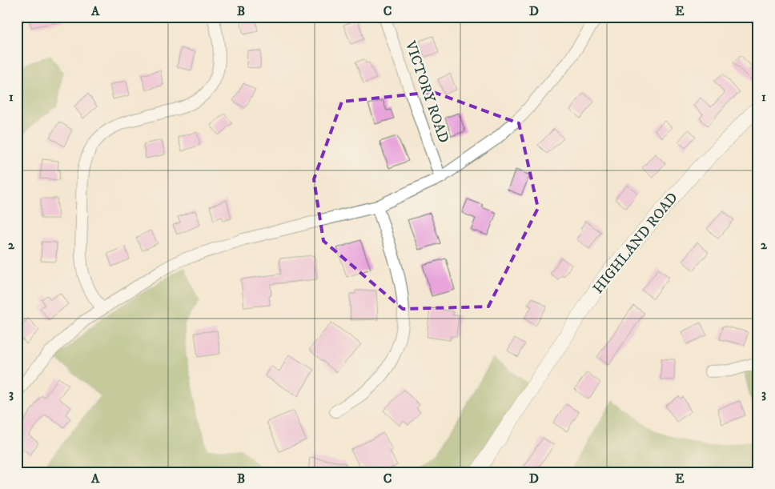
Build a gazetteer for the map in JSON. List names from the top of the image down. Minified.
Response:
{"streets":{"street":["VICTORY ROAD","HIGHLAND ROAD"]},"grid":{"columns":["A","B","C","D","E"],"rows":["1","2","3"]}}
